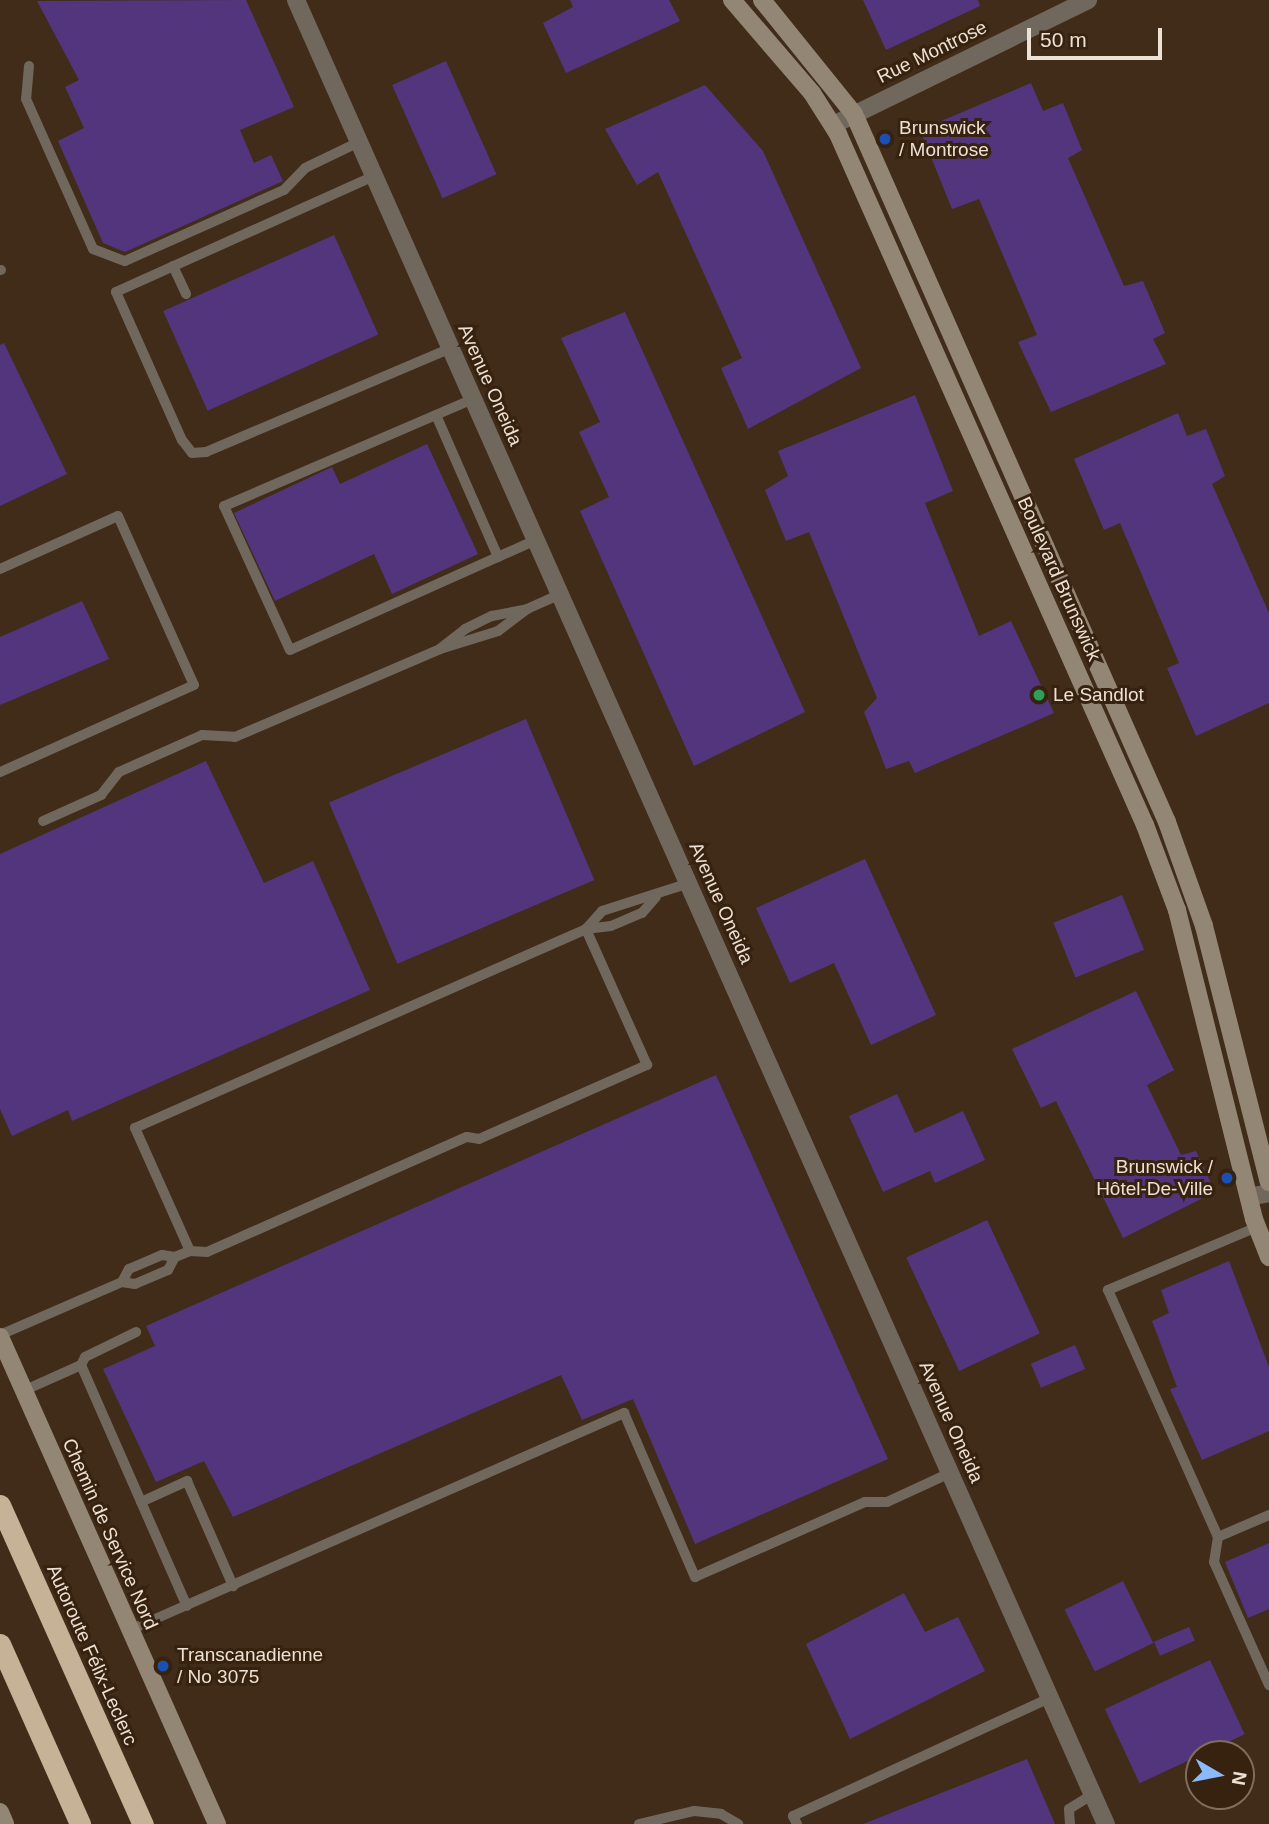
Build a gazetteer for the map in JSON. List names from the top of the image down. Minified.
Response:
{"streets":{"highway":["Autoroute Félix-Leclerc"],"street":["Rue Montrose","Avenue Oneida","Boulevard Brunswick","Chemin de Service Nord"]},"crossings":[["Rue Montrose","Boulevard Brunswick"]],"places":["Brunswick / Montrose","Le Sandlot","Brunswick / Hôtel-De-Ville","Transcanadienne / No 3075"],"scale_bar":"50 m","north":"right"}
